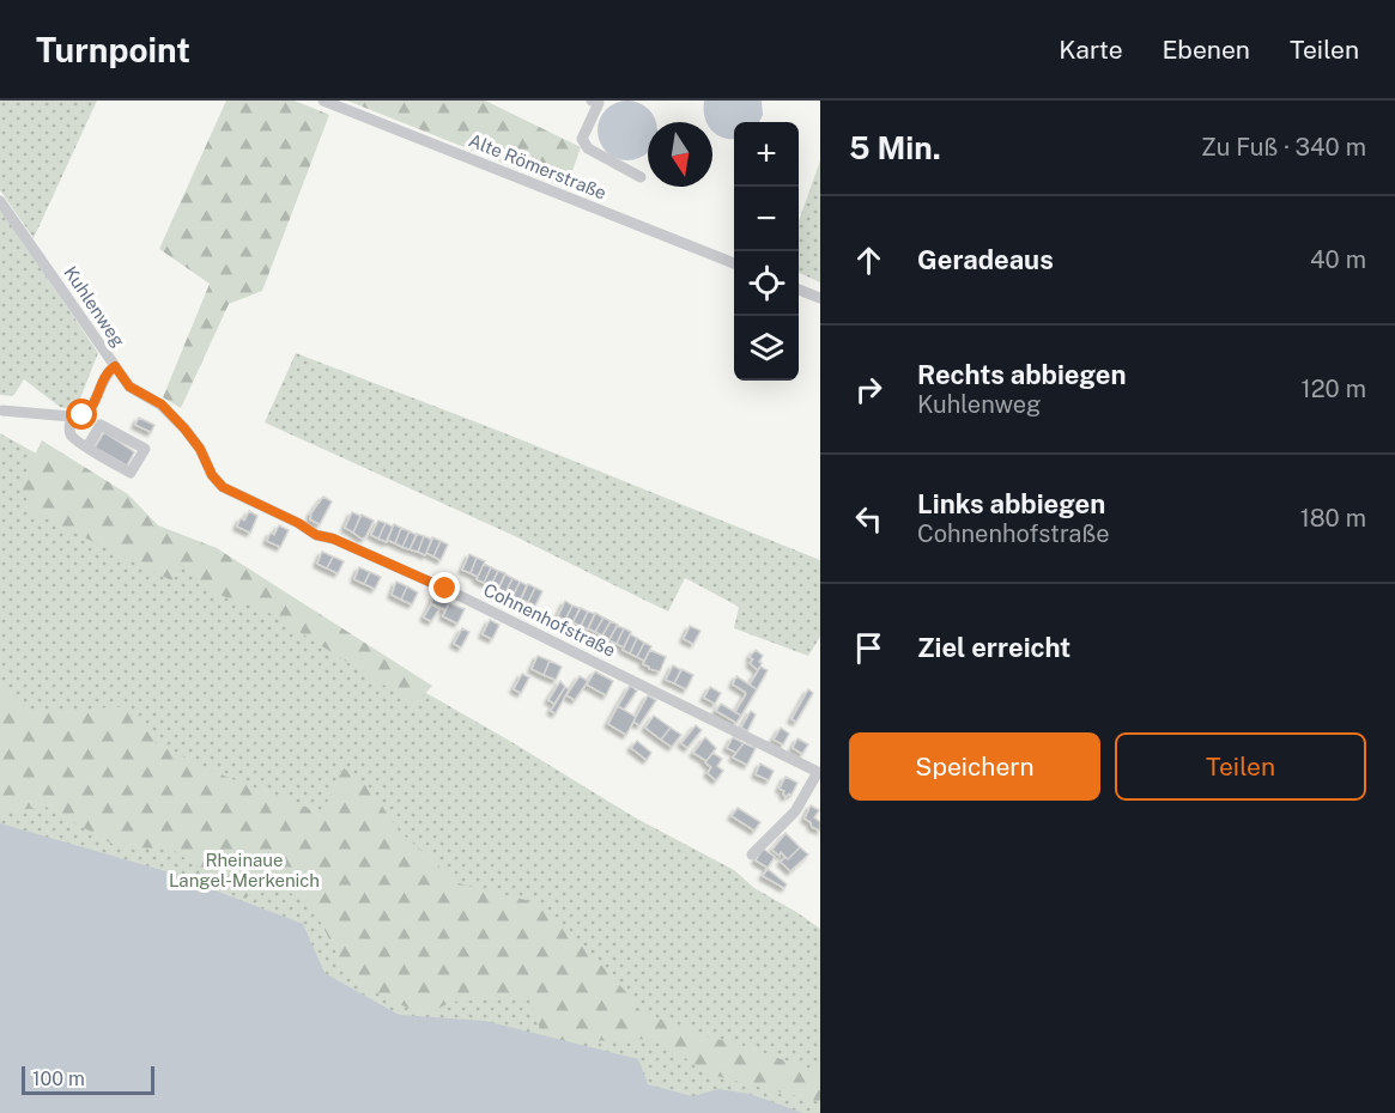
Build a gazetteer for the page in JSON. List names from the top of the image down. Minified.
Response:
{"streets":{"street":["Alte Römerstraße","Kuhlenweg","Cohnenhofstraße"]},"crossings":[["Kuhlenweg","Cohnenhofstraße"]],"parks":["Rheinaue Langel-Merkenich"],"scale_bar":"100 m","north":"bottom","page":{"header":"Turnpoint","nav":["Karte","Ebenen","Teilen"],"heading":["5 Min.","Zu Fuß · 340 m"],"map_buttons":["+","−"],"list":[["Geradeaus","40 m"],["Rechts abbiegen","Kuhlenweg","120 m"],["Links abbiegen","Cohnenhofstraße","180 m"],"Ziel erreicht"],"buttons":["Speichern","Teilen"],"scale":"100 m"}}
